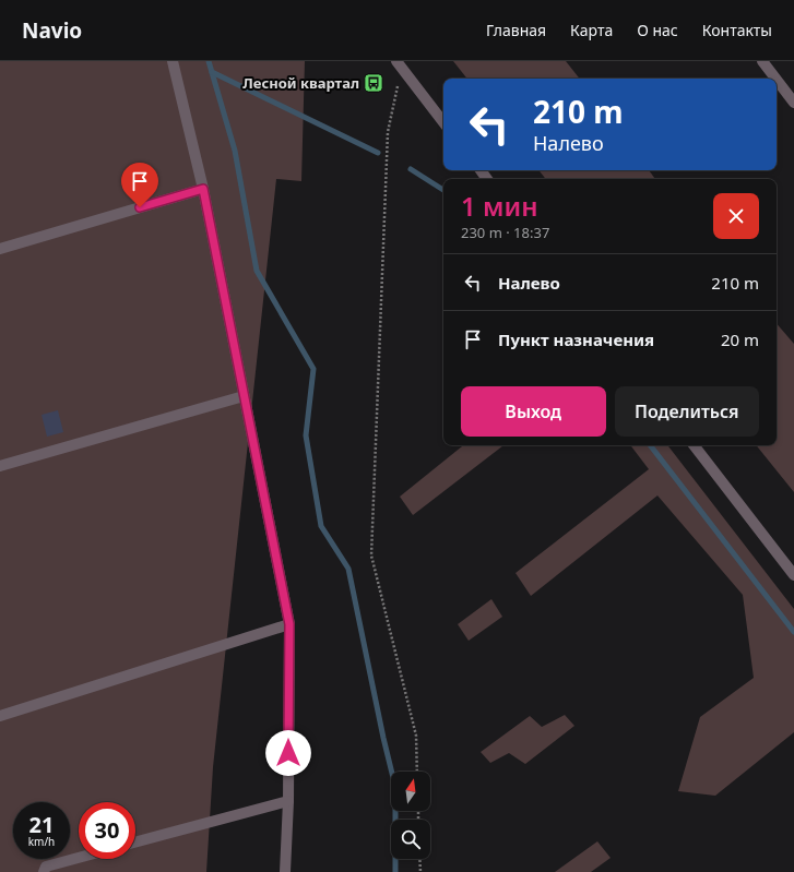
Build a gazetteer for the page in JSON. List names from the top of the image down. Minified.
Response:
{"places":{"bus stop":["Лесной квартал"]},"north":"top","page":{"header":"Navio","nav":["Главная","Карта","О нас","Контакты"],"turn":["210 m","Налево"],"heading":["1 мин","230 m · 18:37"],"list":[{"name":"Налево","value":"210 m"},{"name":"Пункт назначения","value":"20 m"}],"buttons":["Выход","Поделиться"],"speed":"21 km/h","limit":"30"}}
